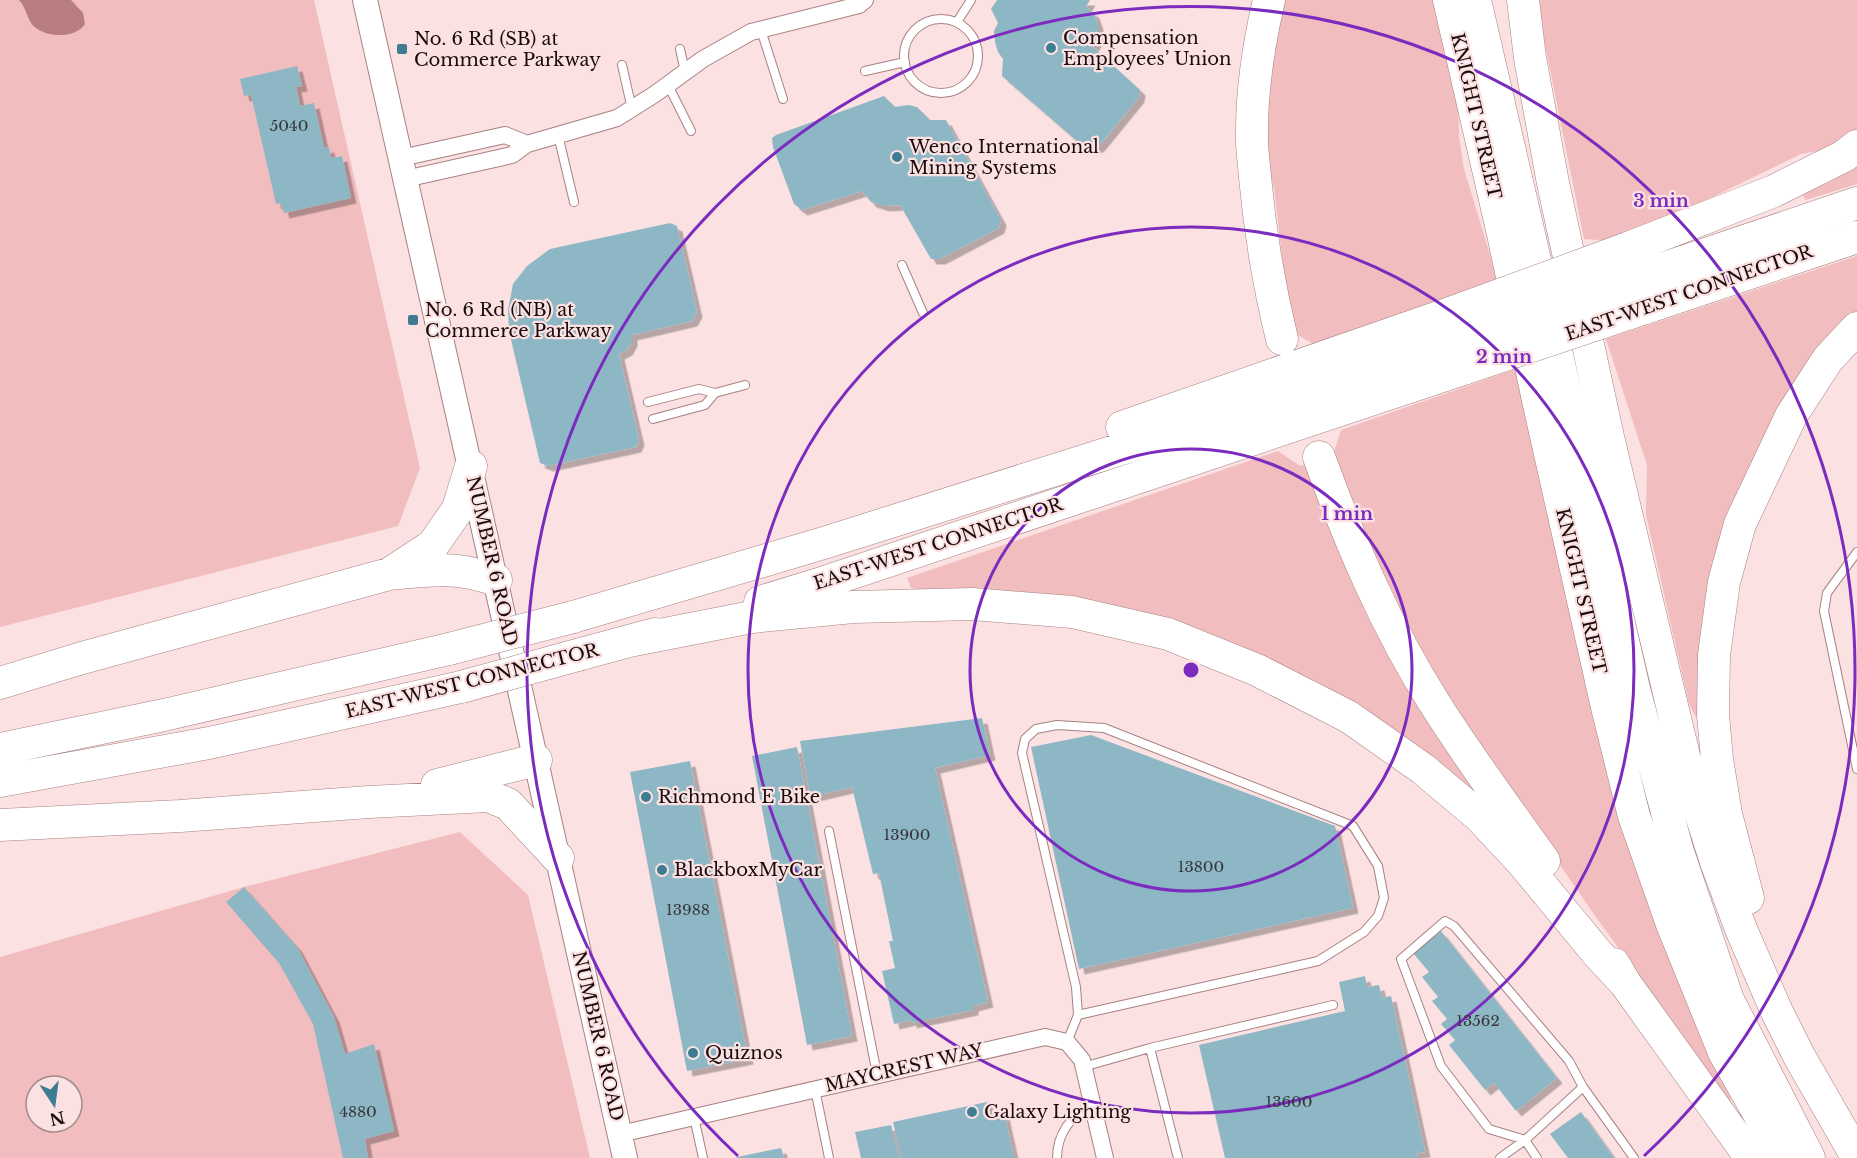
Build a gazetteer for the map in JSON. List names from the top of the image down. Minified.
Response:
{"streets":{"highway":["KNIGHT STREET","EAST-WEST CONNECTOR"],"main road":["NUMBER 6 ROAD"],"street":["MAYCREST WAY"]},"crossings":[["NUMBER 6 ROAD","MAYCREST WAY"]],"places":{"other":["Compensation Employees’ Union","Wenco International Mining Systems","Richmond E Bike","BlackboxMyCar","Quiznos","Galaxy Lighting"],"transit":["No. 6 Rd (SB) at Commerce Parkway","No. 6 Rd (NB) at Commerce Parkway"]},"house_numbers":["5040","13900","13800","13988","13562","13600","4880"],"north":"bottom","rings":["3 min","2 min","1 min"]}
